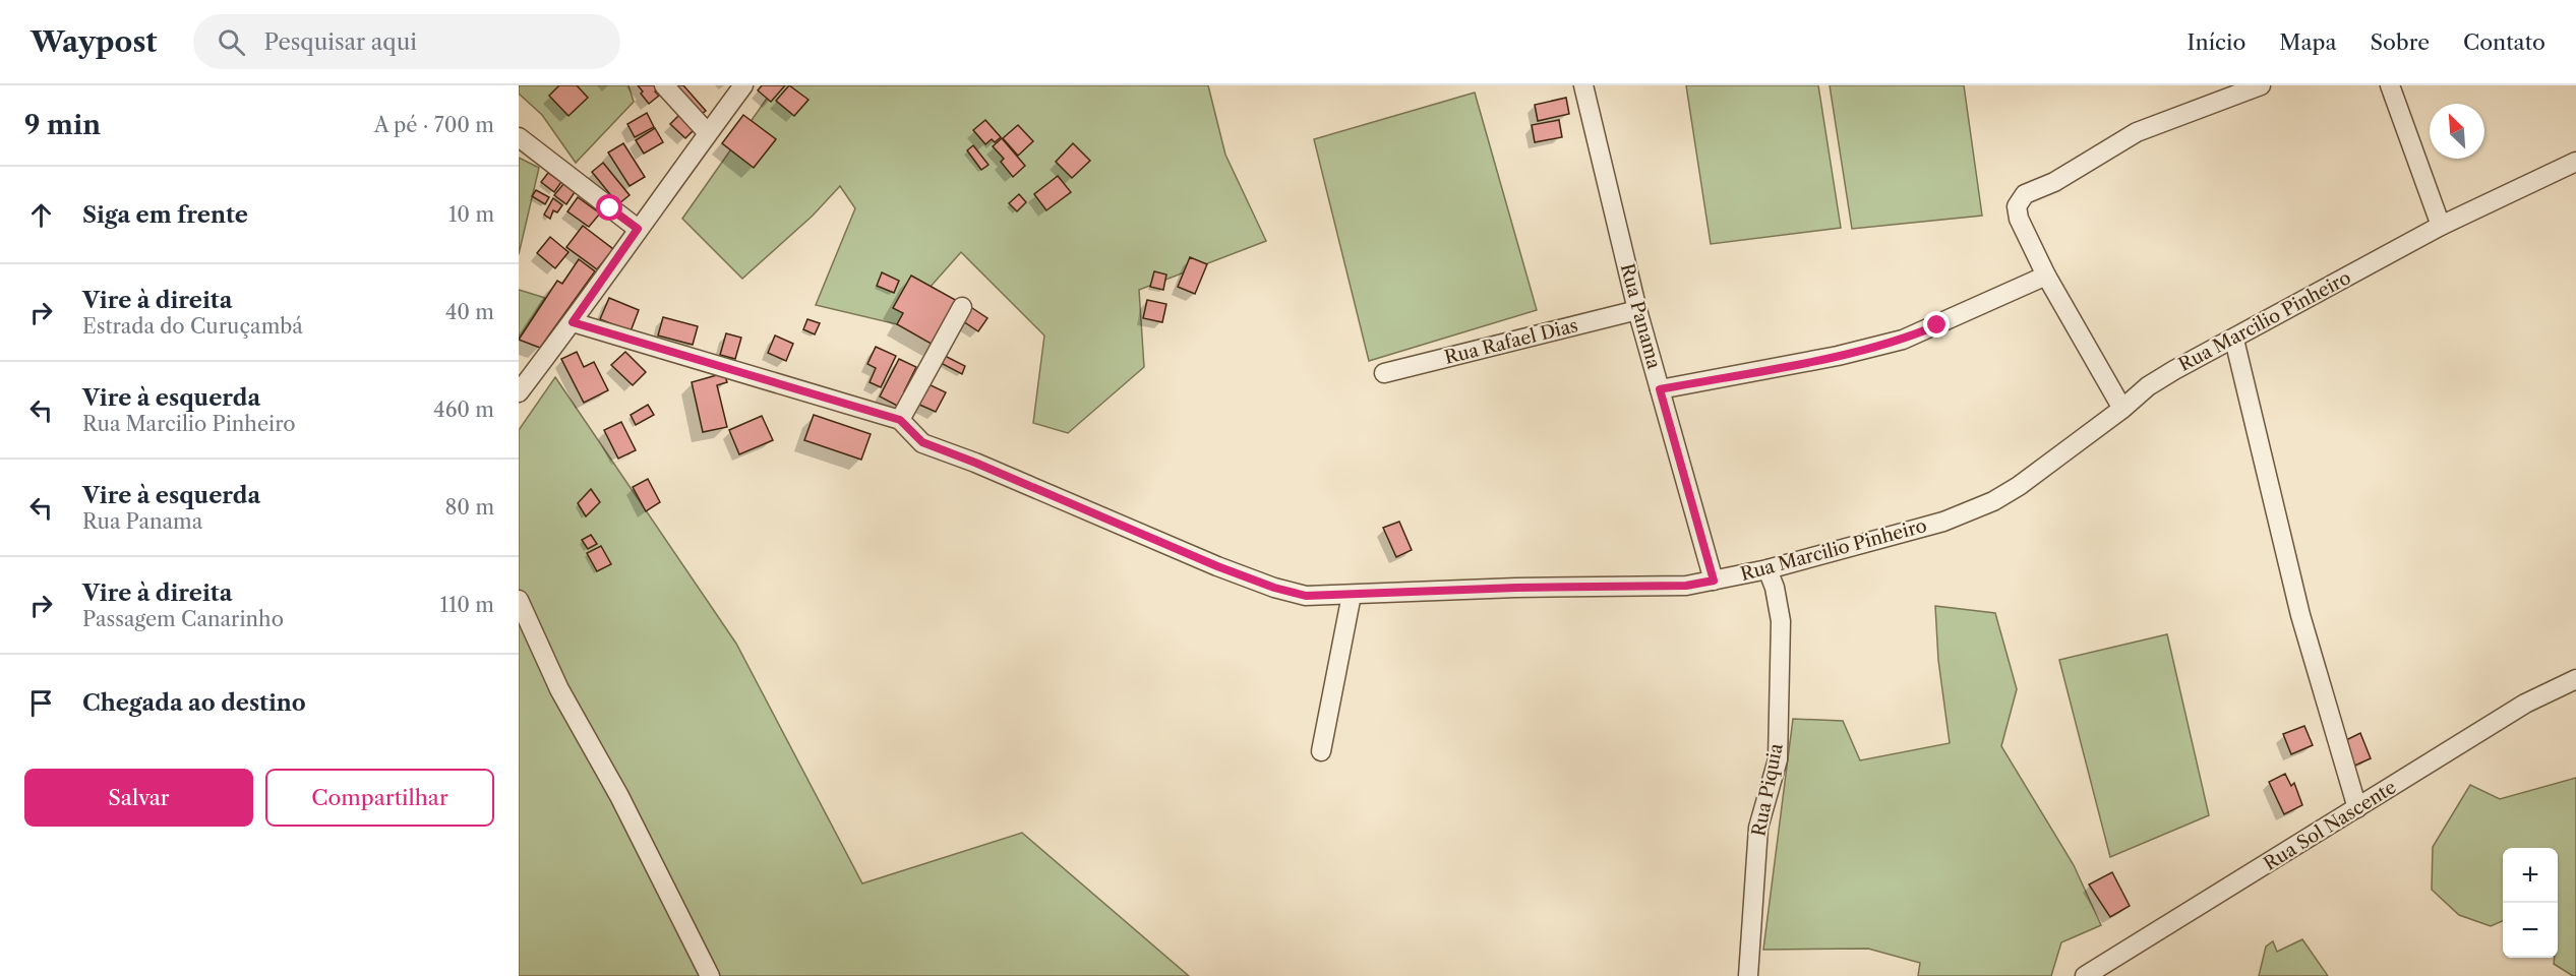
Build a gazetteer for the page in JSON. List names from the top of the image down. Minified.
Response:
{"streets":{"street":["Rua Panama","Rua Marcilio Pinheiro","Rua Rafael Dias","Rua Piquia","Rua Sol Nascente"]},"crossings":[["Rua Panama","Rua Marcilio Pinheiro"],["Rua Panama","Rua Rafael Dias"],["Rua Marcilio Pinheiro","Rua Piquia"]],"north":"top left","page":{"header":"Waypost","search":"Pesquisar aqui","nav":["Início","Mapa","Sobre","Contato"],"heading":["9 min","A pé · 700 m"],"list":[["Siga em frente","10 m"],["Vire à direita","Estrada do Curuçambá","40 m"],["Vire à esquerda","Rua Marcilio Pinheiro","460 m"],["Vire à esquerda","Rua Panama","80 m"],["Vire à direita","Passagem Canarinho","110 m"],"Chegada ao destino"],"buttons":["Salvar","Compartilhar"],"map_buttons":["+","−"]}}
